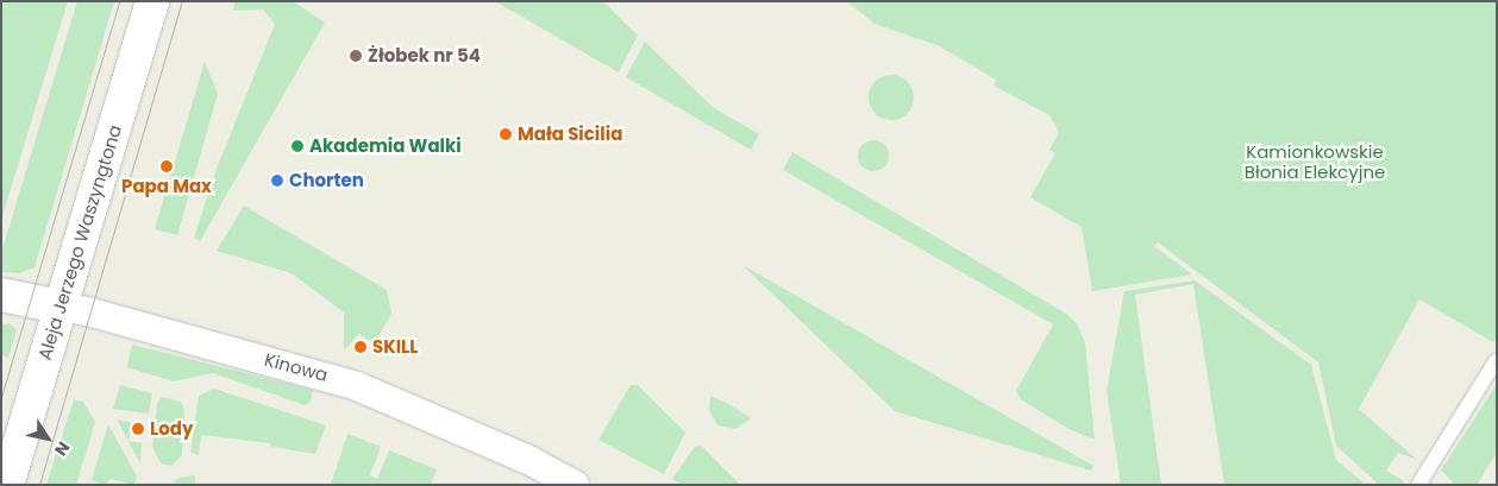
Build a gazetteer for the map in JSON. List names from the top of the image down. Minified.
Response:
{"streets":{"main road":["Aleja Jerzego Waszyngtona","Kinowa"]},"crossings":[["Aleja Jerzego Waszyngtona","Kinowa"]],"parks":["Kamionkowskie Błonia Elekcyjne"],"places":["Żłobek nr 54","Mała Sicilia","Akademia Walki","Papa Max","Chorten","SKILL","Lody"],"north":"bottom right"}
